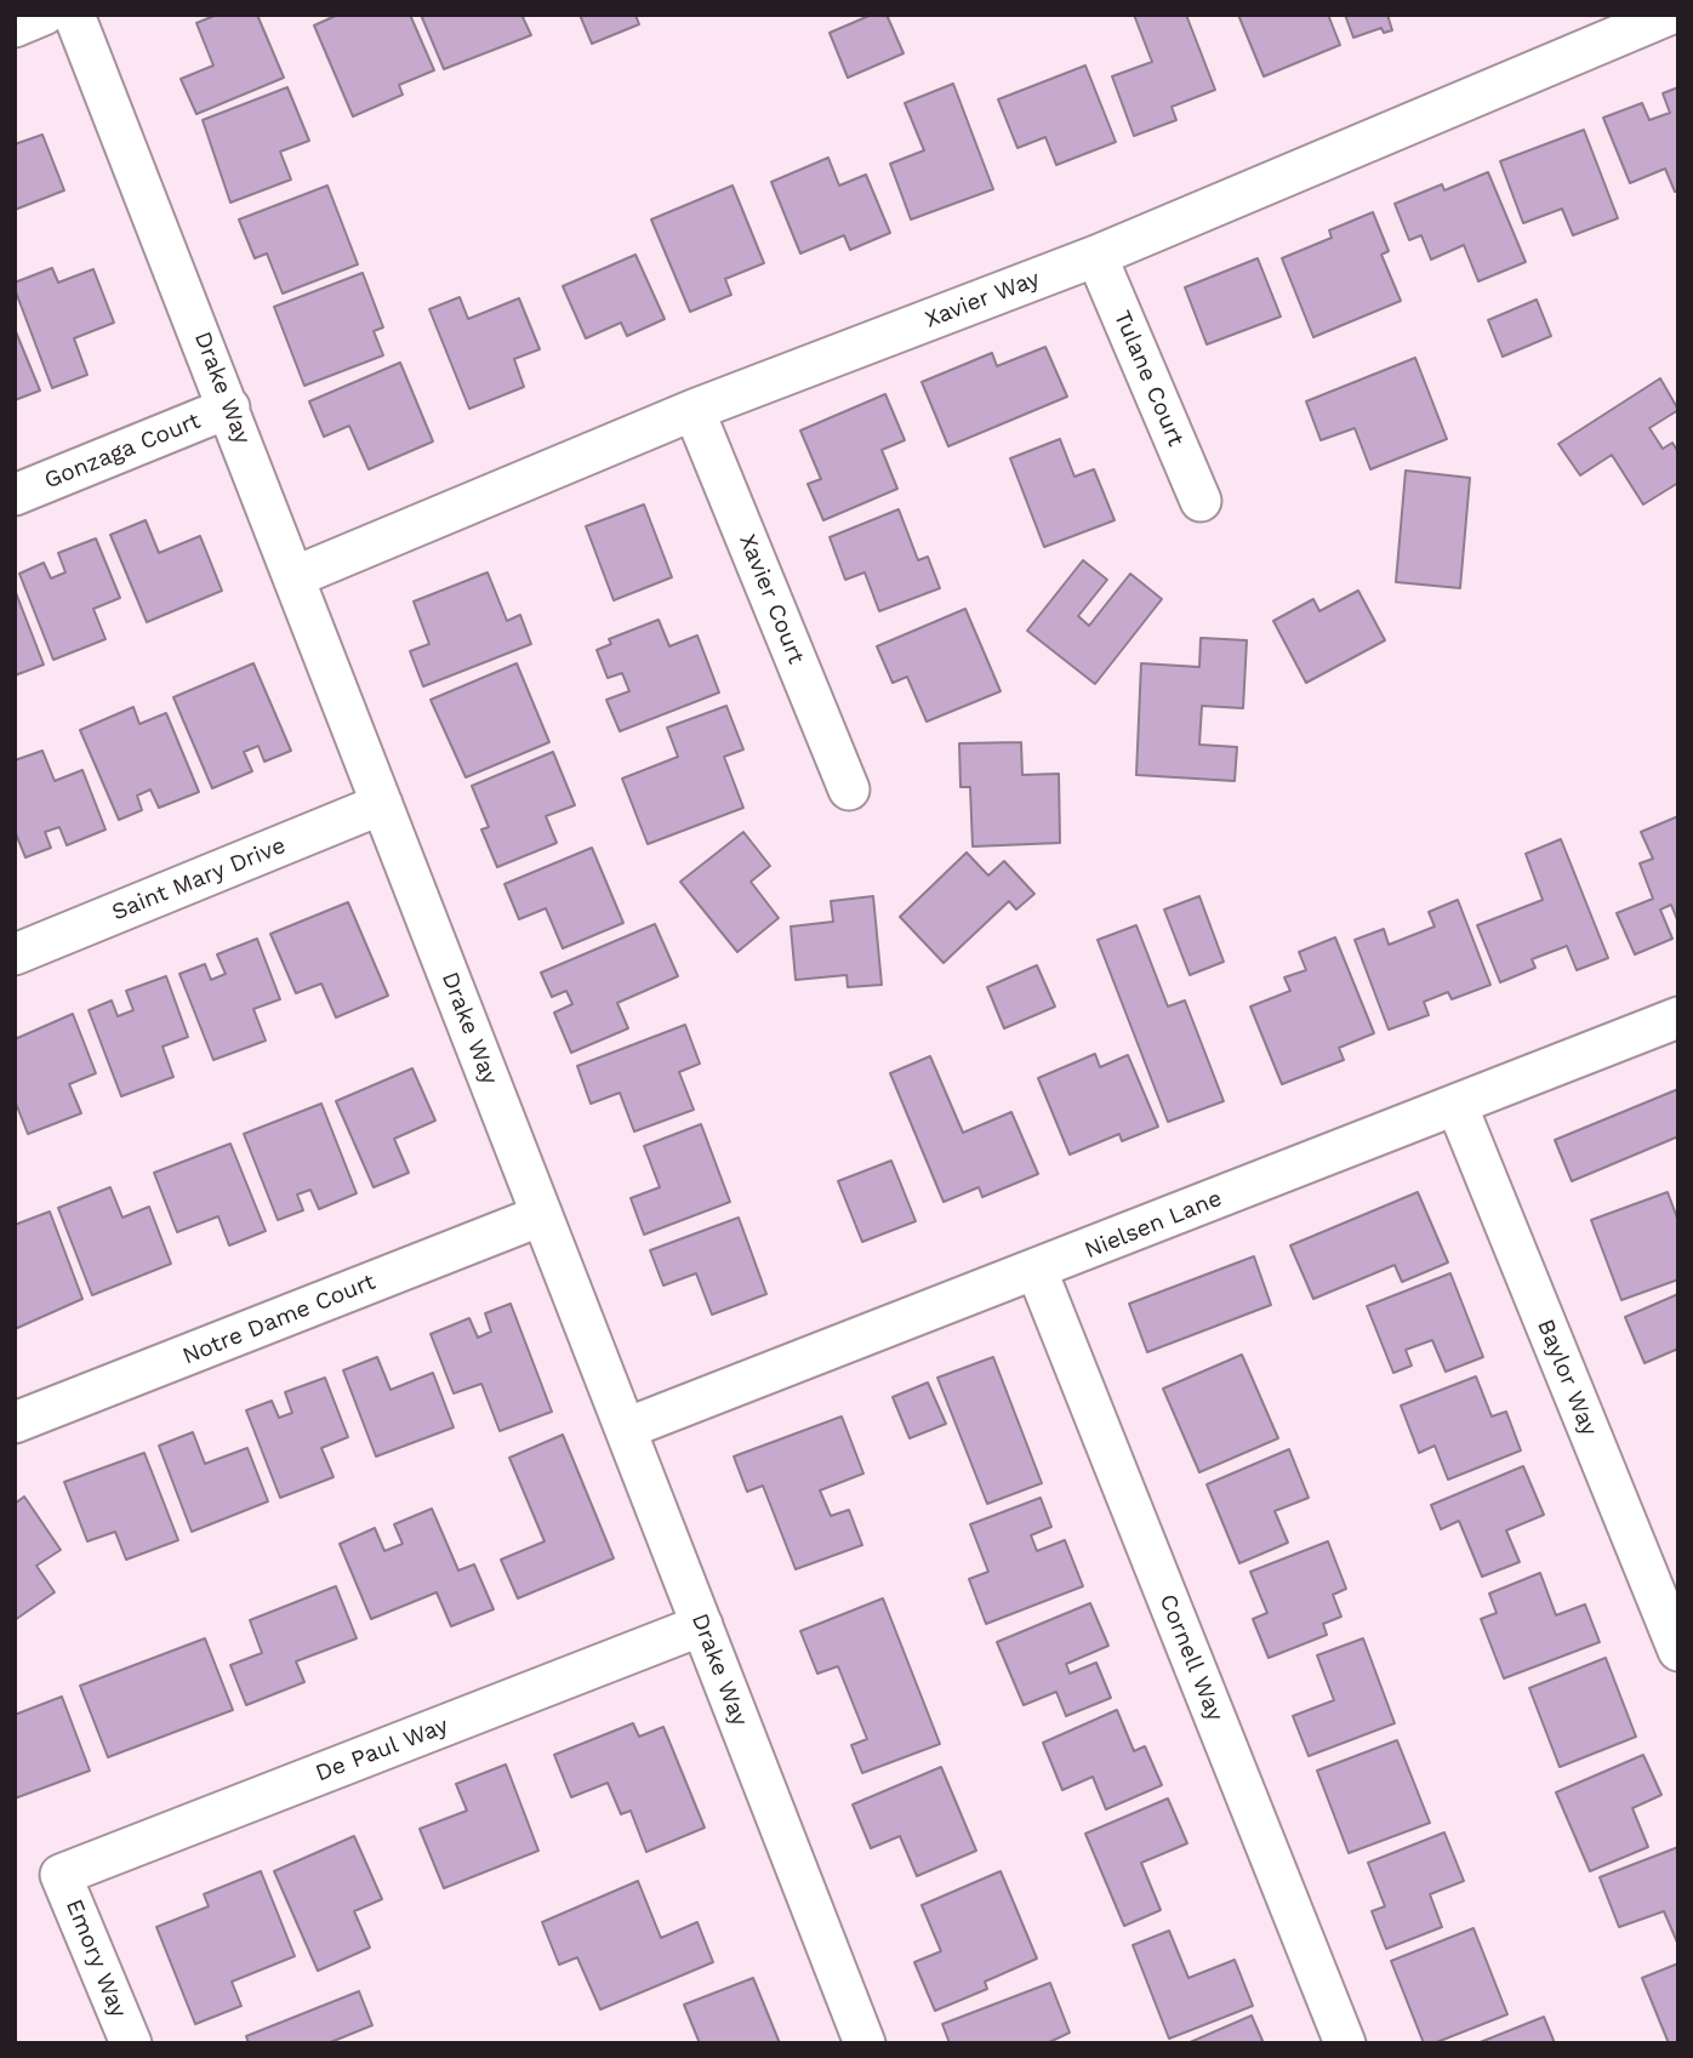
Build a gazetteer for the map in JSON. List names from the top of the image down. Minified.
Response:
{"streets":{"street":["Xavier Way","Tulane Court","Drake Way","Gonzaga Court","Xavier Court","Saint Mary Drive","Nielsen Lane","Notre Dame Court","Baylor Way","Cornell Way","De Paul Way","Emory Way"]},"crossings":[["Xavier Way","Tulane Court"],["Xavier Way","Drake Way"],["Xavier Way","Xavier Court"],["Drake Way","Gonzaga Court"],["Drake Way","Saint Mary Drive"],["Drake Way","Nielsen Lane"],["Drake Way","Notre Dame Court"],["Drake Way","De Paul Way"],["Nielsen Lane","Baylor Way"],["Nielsen Lane","Cornell Way"],["De Paul Way","Emory Way"]]}
